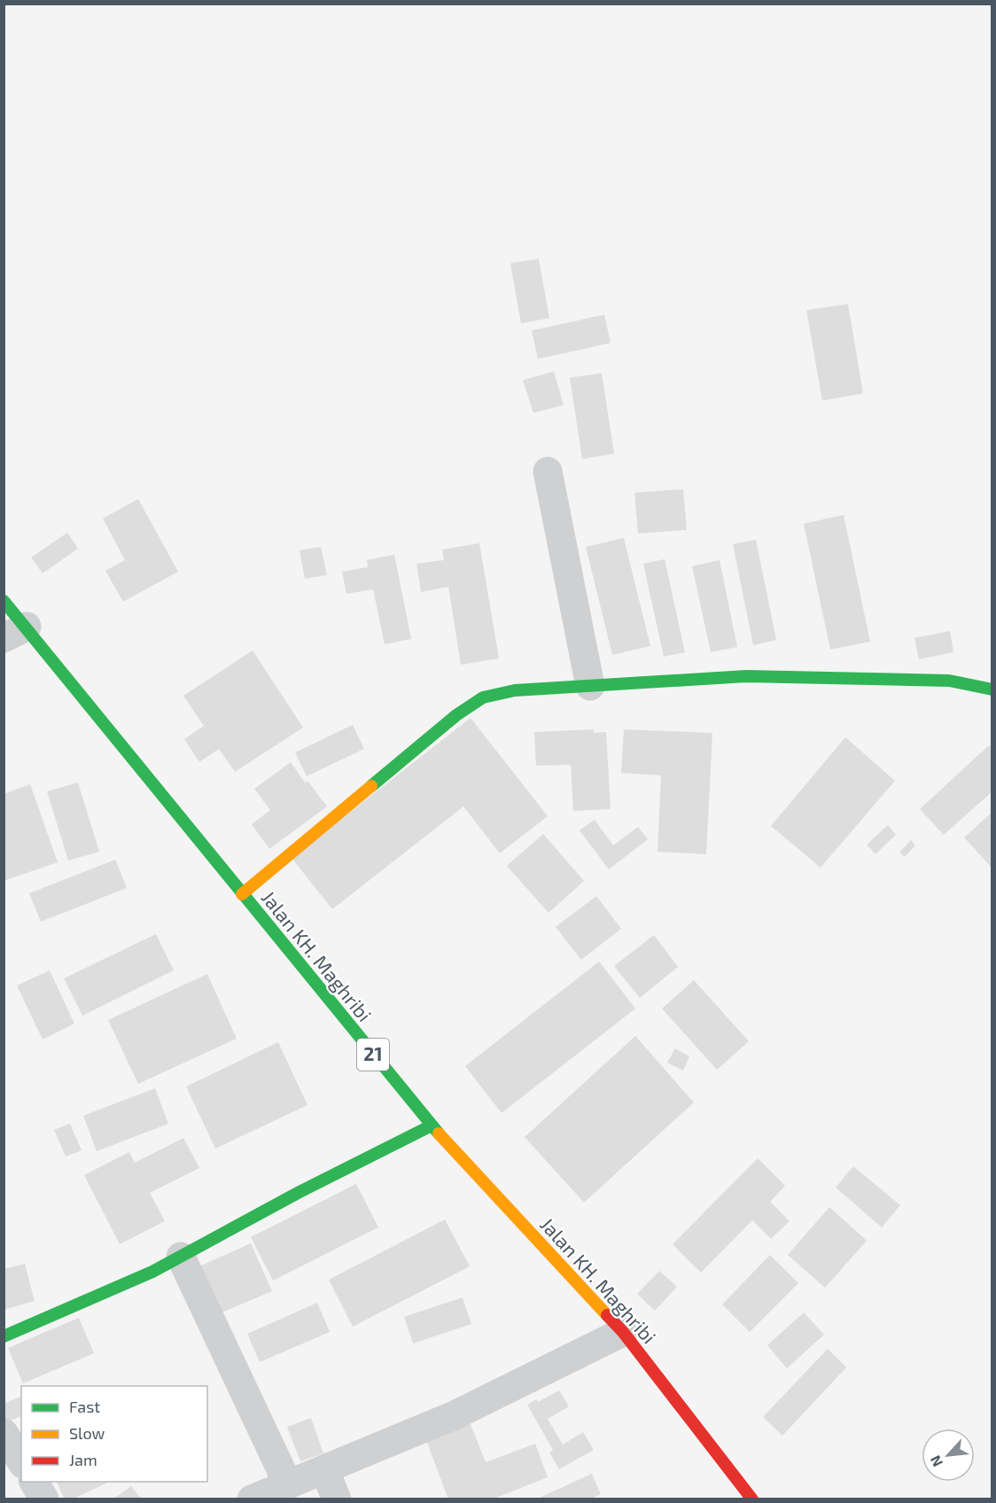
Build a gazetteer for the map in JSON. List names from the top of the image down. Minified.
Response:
{"streets":{"main road":["Jalan KH. Maghribi","21"]},"legend":["Fast","Slow","Jam"],"north":"bottom left"}
